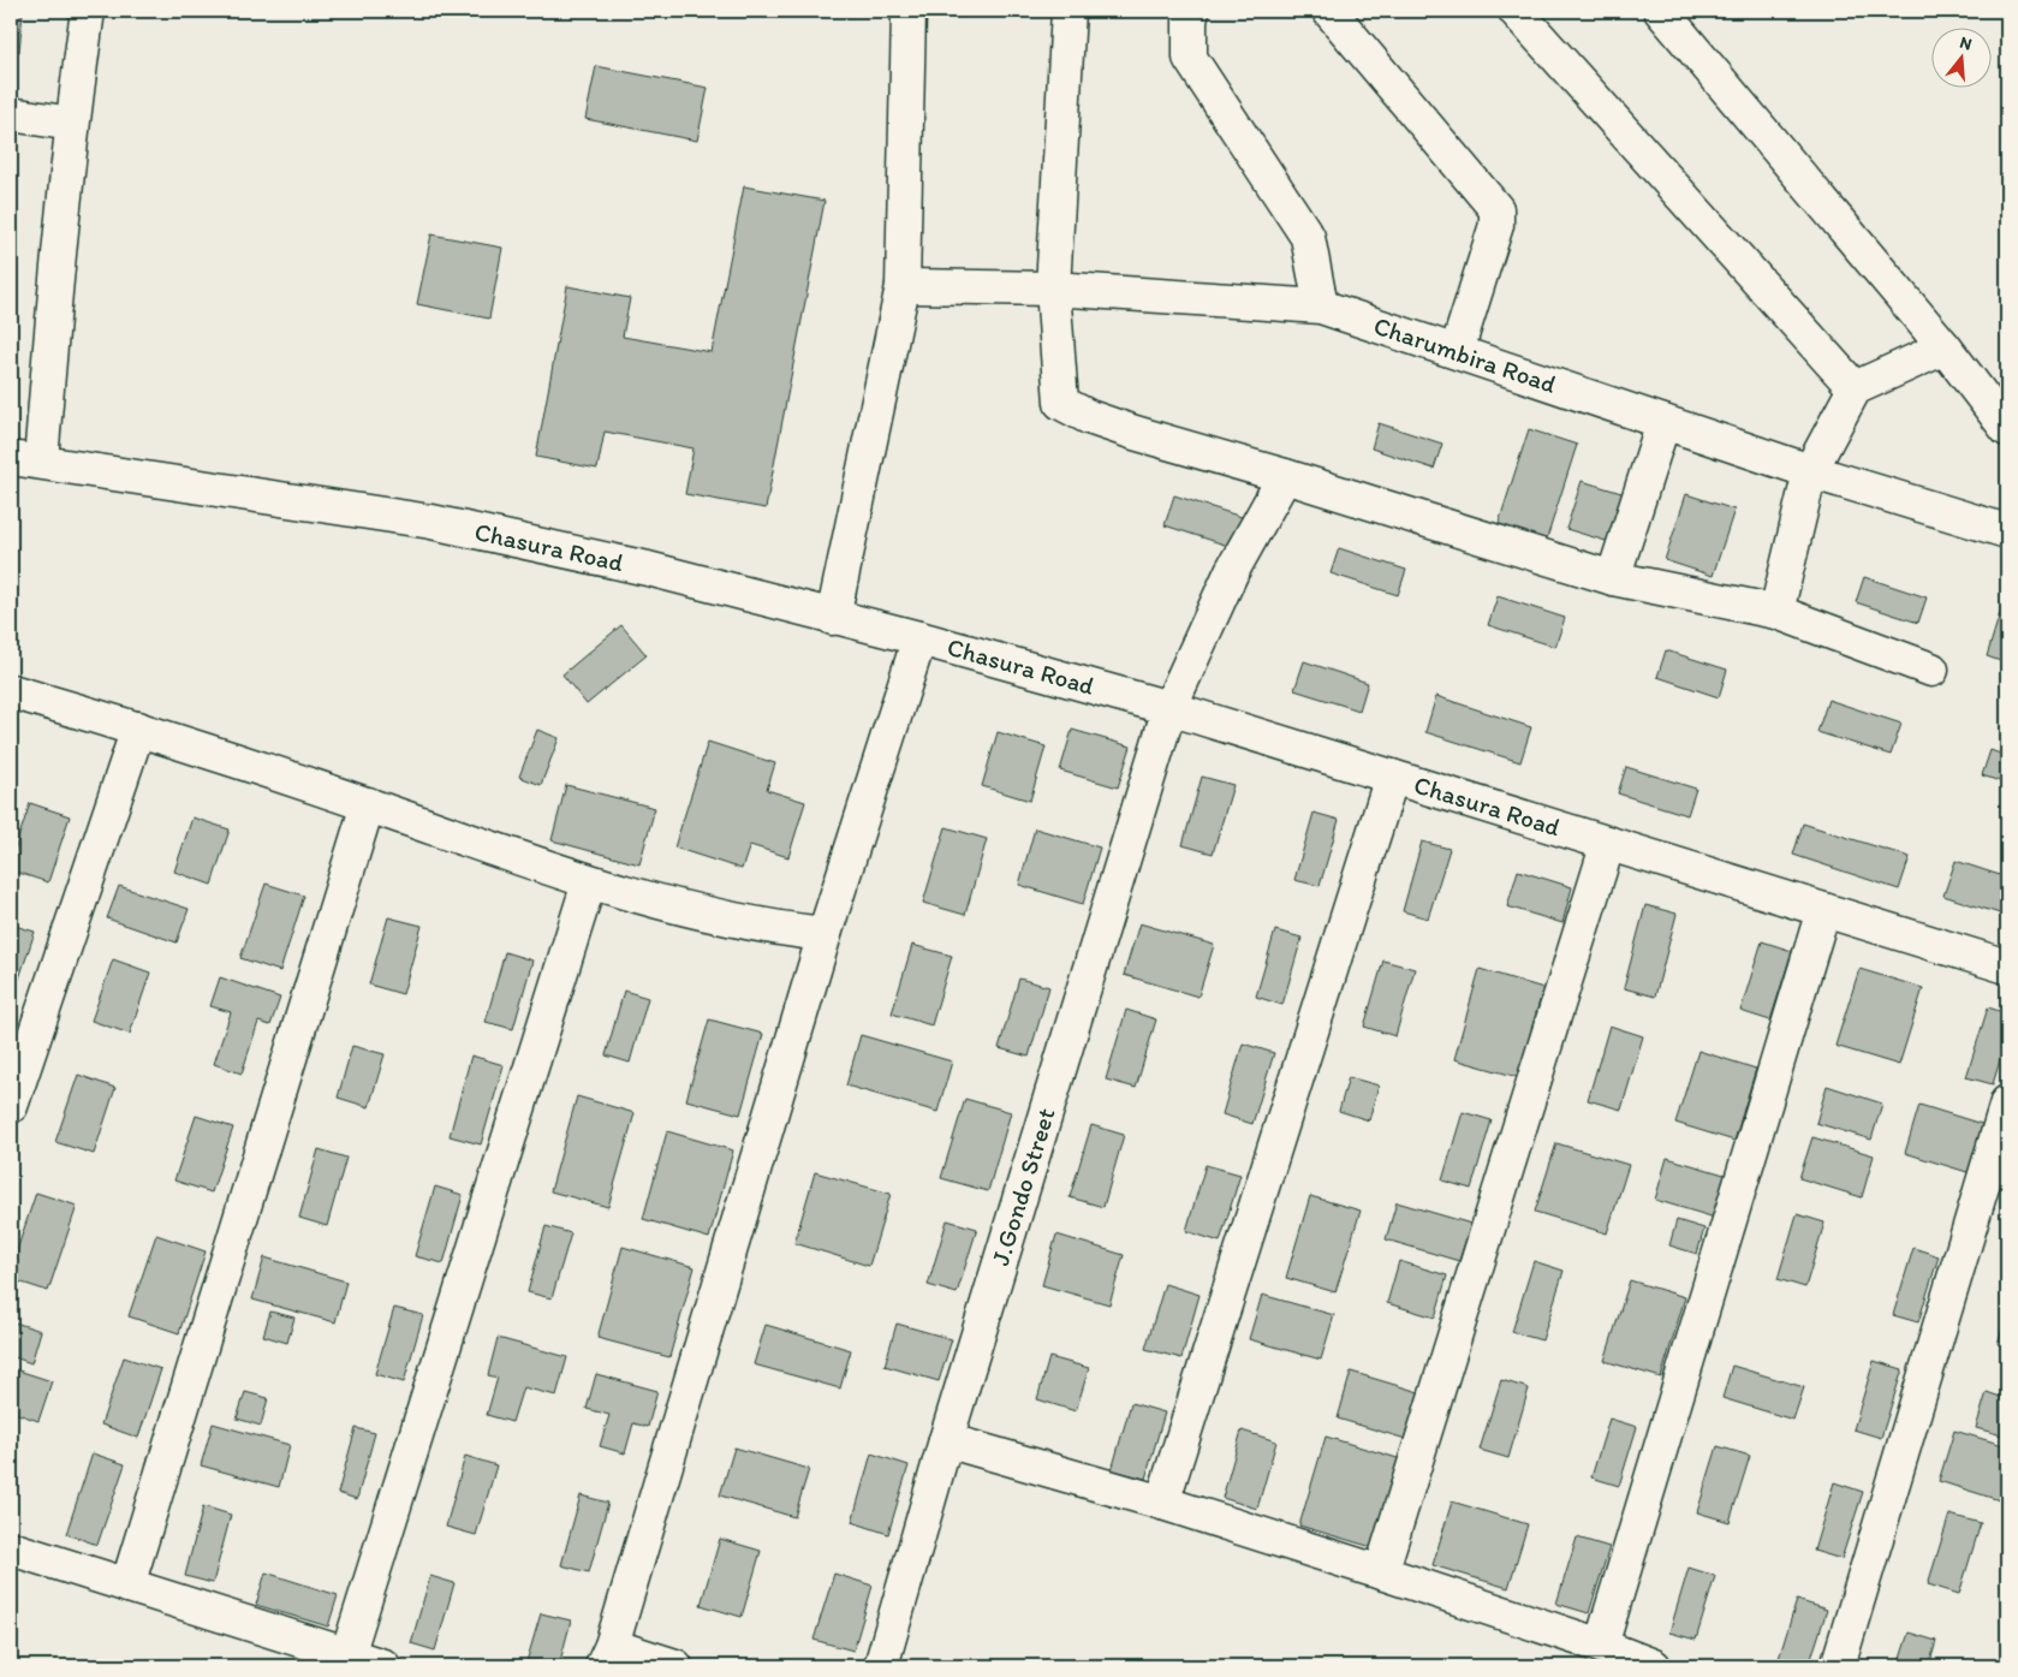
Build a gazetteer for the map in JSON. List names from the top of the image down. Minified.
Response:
{"streets":{"street":["Charumbira Road","Chasura Road","J.Gondo Street"]},"crossings":[["Chasura Road","J.Gondo Street"]],"north":"top"}
